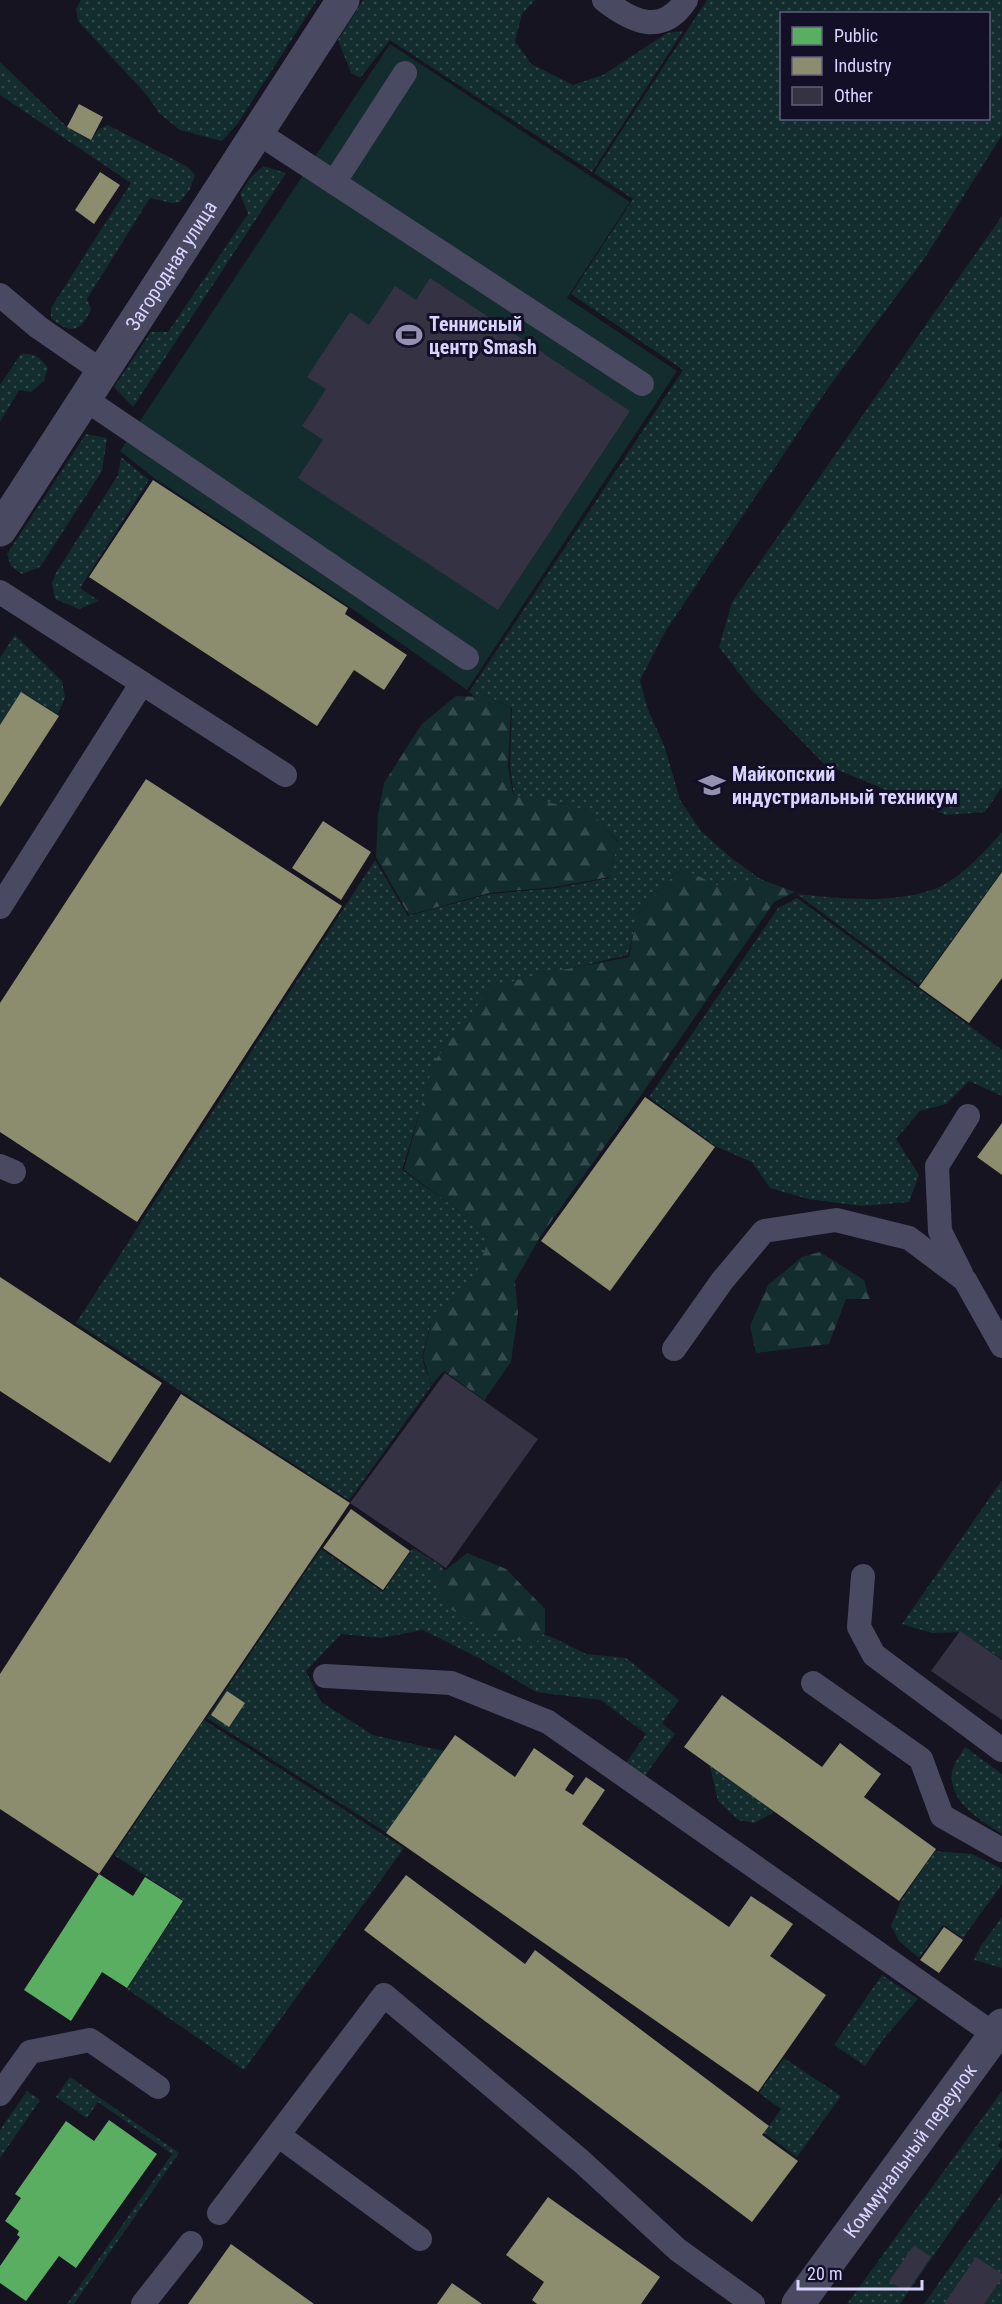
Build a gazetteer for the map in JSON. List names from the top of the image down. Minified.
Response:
{"streets":{"street":["Загородная улица","Коммунальный переулок"]},"places":{"sports":["Теннисный центр Smash"],"school or university":["Майкопский индустриальный техникум"]},"legend":["Public","Industry","Other"],"scale_bar":"20 m"}
